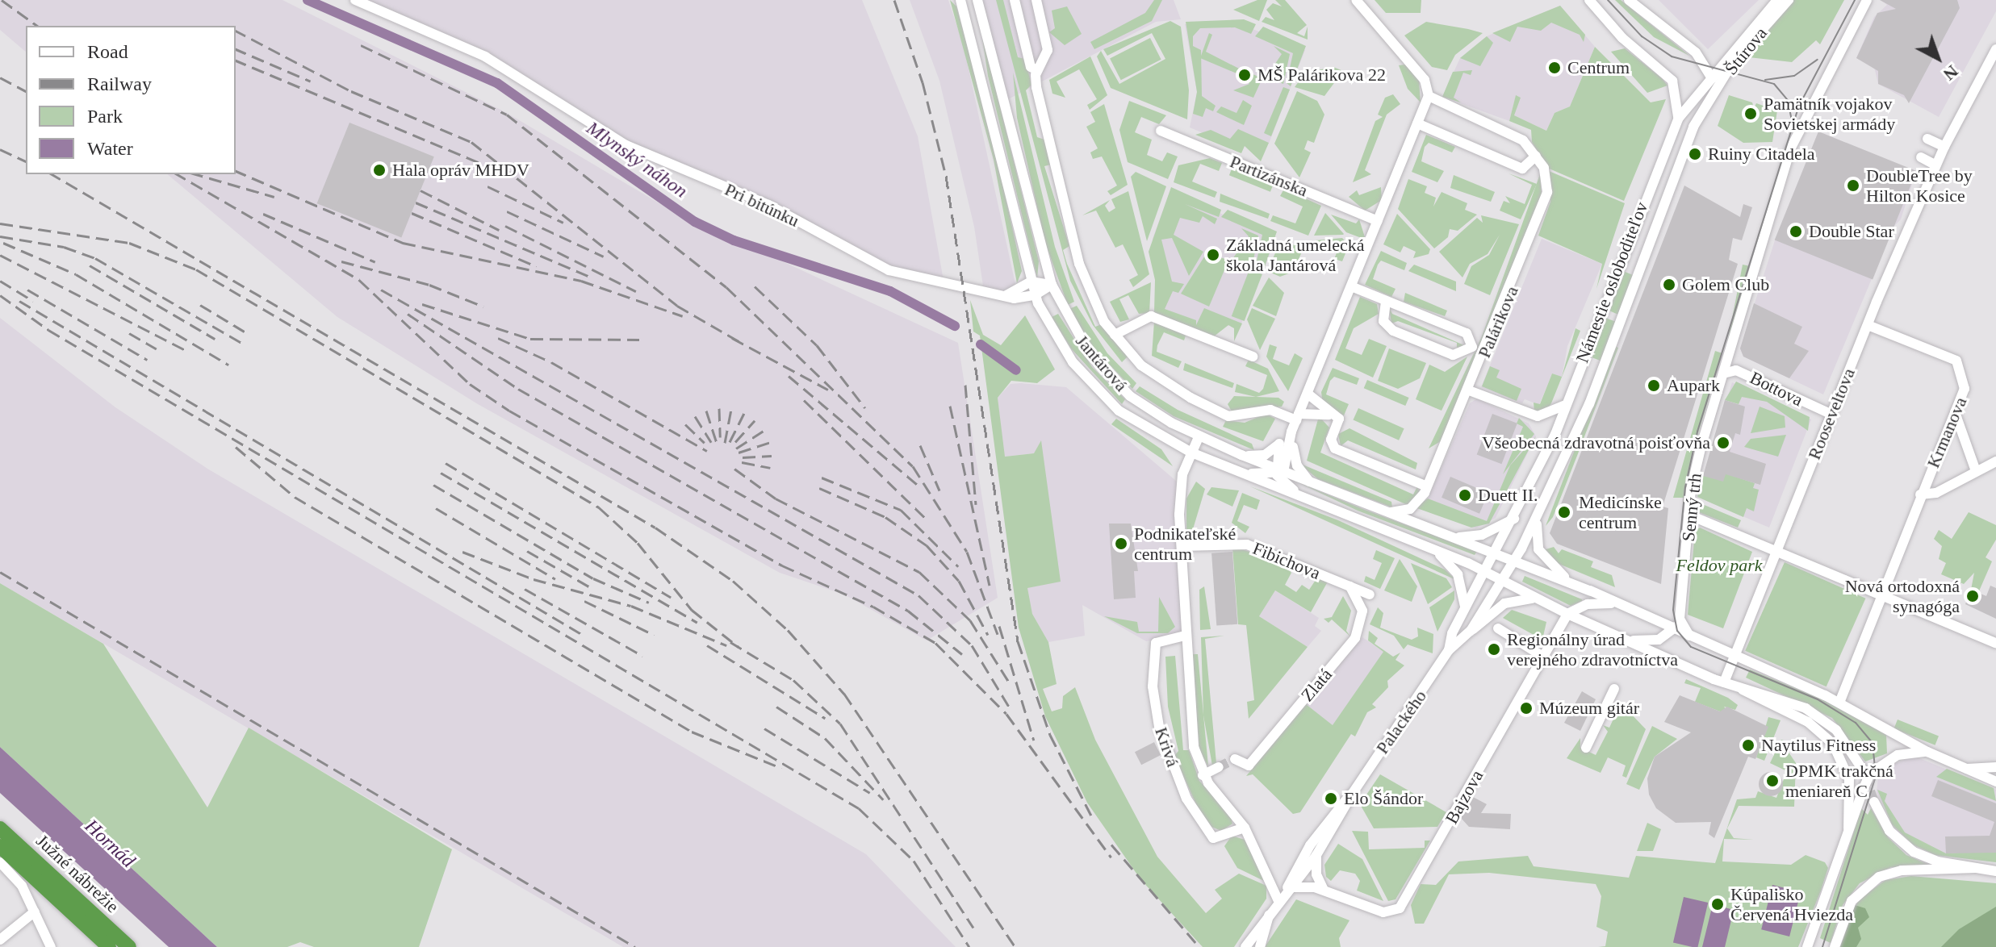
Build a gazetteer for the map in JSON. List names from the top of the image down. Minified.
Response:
{"streets":{"highway":["Južné nábrežie"],"street":["Štúrova","Partizánska","Pri bitúnku","Námestie osloboditeľov","Palárikova","Jantárová","Bottova","Rooseveltova","Krmanova","Senný trh","Fibichova","Zlatá","Palackého","Krivá","Bajzova"]},"crossings":[["Štúrova","Námestie osloboditeľov"],["Pri bitúnku","Jantárová"],["Námestie osloboditeľov","Palackého"],["Palárikova","Jantárová"],["Jantárová","Palackého"],["Jantárová","Krivá"],["Bottova","Rooseveltova"],["Bottova","Senný trh"],["Rooseveltova","Krmanova"],["Fibichova","Zlatá"],["Fibichova","Krivá"],["Palackého","Krivá"],["Palackého","Bajzova"]],"water":["Mlynský náhon","Hornád"],"parks":["Feldov park"],"places":["Centrum","MŠ Palárikova 22","Pamätník vojakov Sovietskej armády","Ruiny Citadela","Hala opráv MHDV","DoubleTree by Hilton Kosice","Double Star","Základná umelecká škola Jantárová","Golem Club","Aupark","Všeobecná zdravotná poisťovňa","Duett II.","Medicínske centrum","Podnikateľské centrum","Nová ortodoxná synagóga","Regionálny úrad verejného zdravotníctva","Múzeum gitár","Naytilus Fitness","DPMK trakčná meniareň C","Elo Šándor","Kúpalisko Červená Hviezda"],"legend":["Road","Railway","Park","Water"],"north":"bottom right"}
